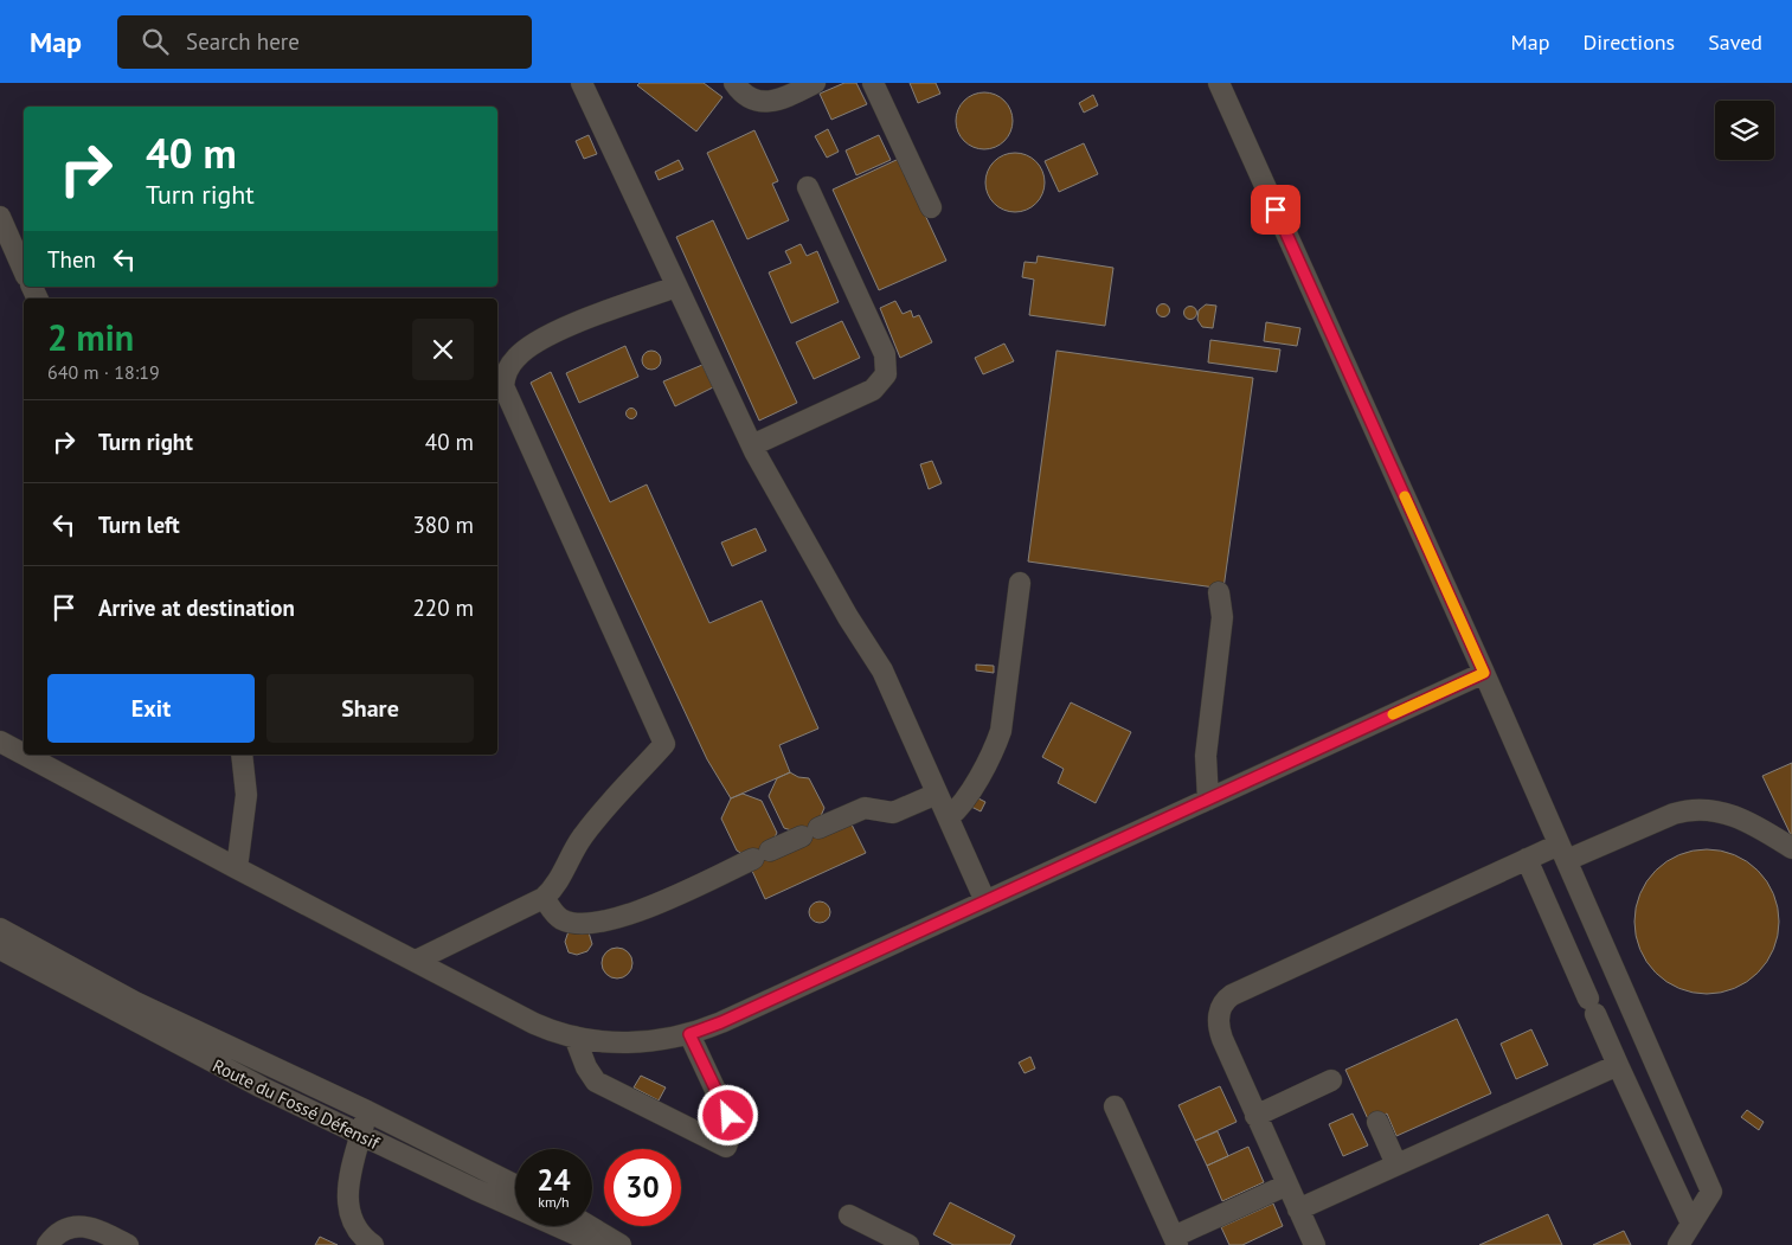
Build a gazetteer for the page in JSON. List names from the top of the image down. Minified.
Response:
{"streets":{"street":["Route du Fossé Défensif"]},"page":{"header":"Map","search":"Search here","nav":["Map","Directions","Saved"],"turn":["40 m","Turn right"],"then":"Then","heading":["2 min","640 m · 18:19"],"list":[{"name":"Turn right","value":"40 m"},{"name":"Turn left","value":"380 m"},{"name":"Arrive at destination","value":"220 m"}],"buttons":["Exit","Share"],"speed":"24 km/h","limit":"30"}}
